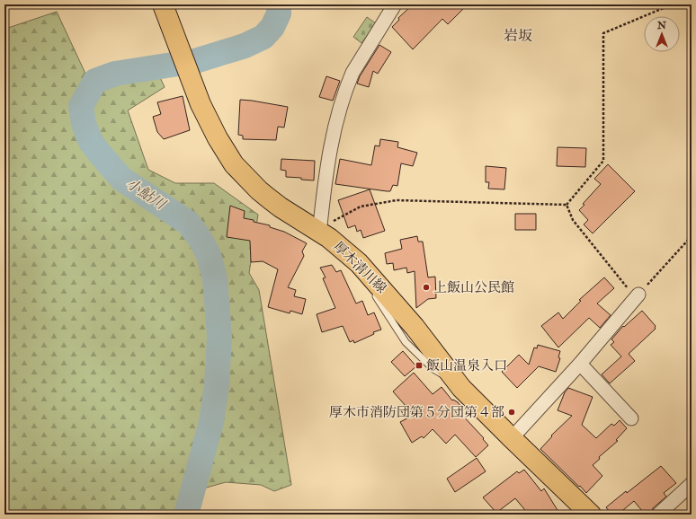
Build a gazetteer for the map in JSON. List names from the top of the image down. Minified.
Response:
{"streets":{"main road":["厚木清川線"]},"districts":["岩坂"],"water":["小鮎川"],"places":{"other":["上飯山公民館","厚木市消防団第５分団第４部"],"transit":["飯山温泉入口"]},"north":"top"}
